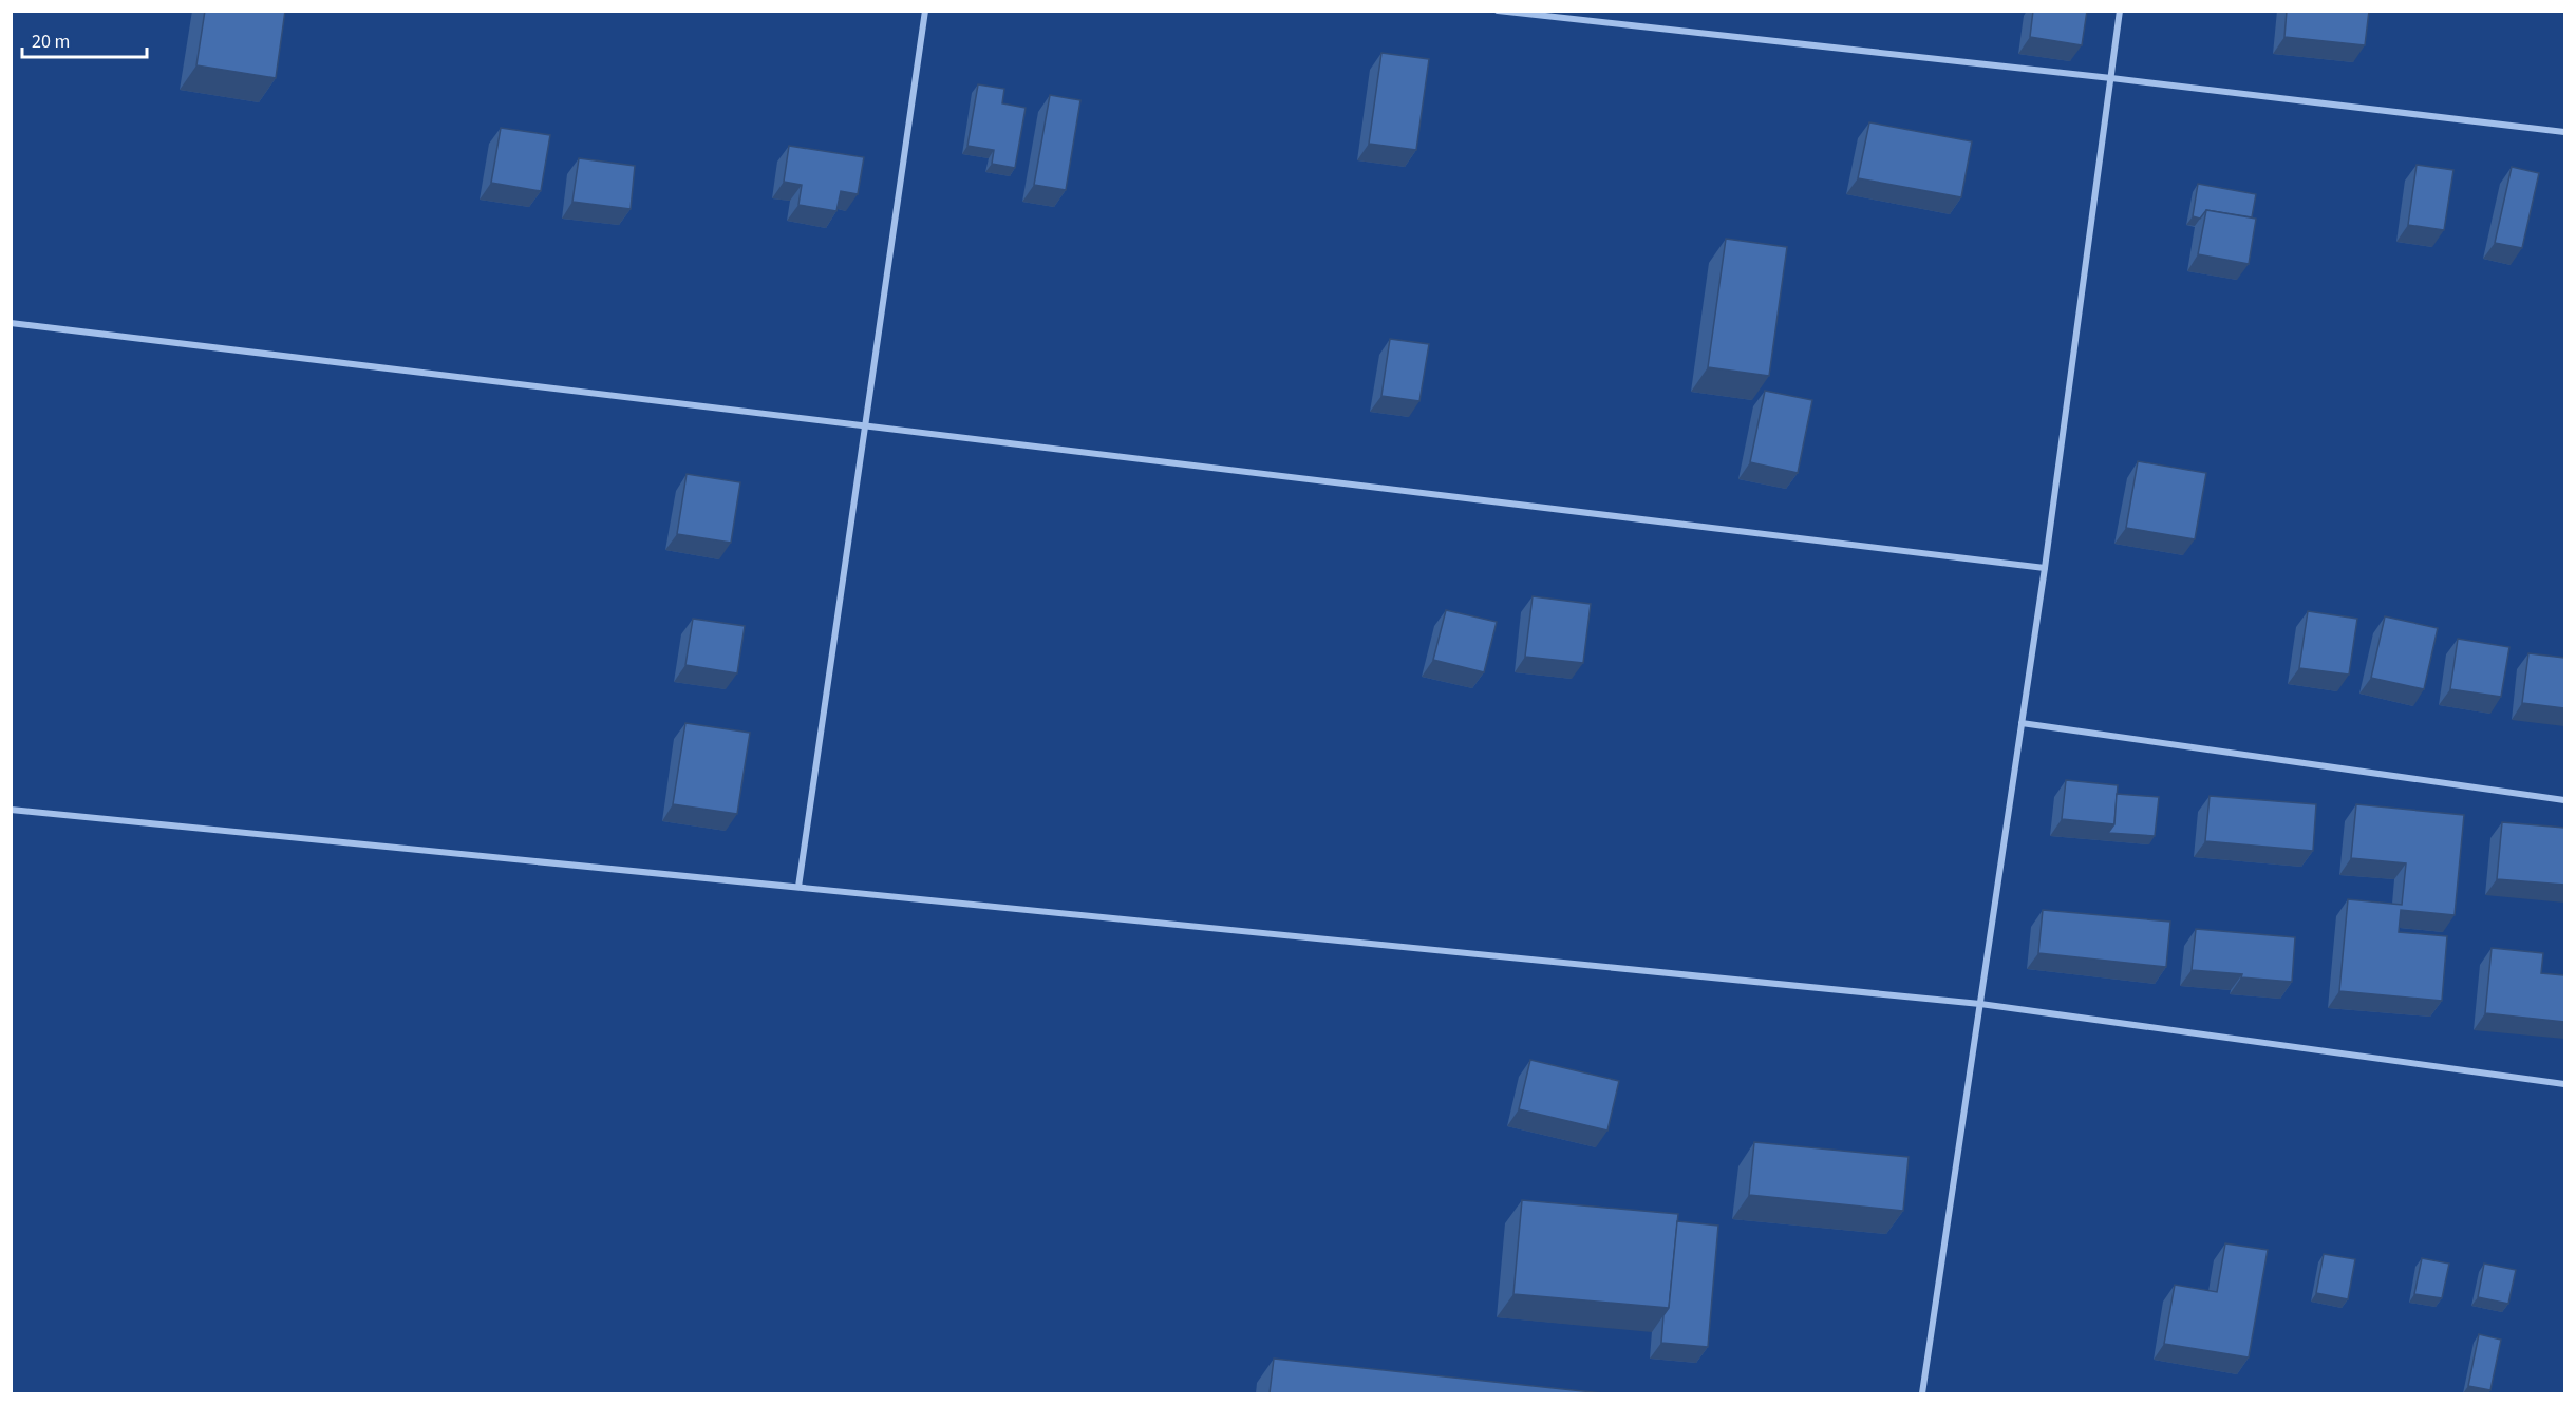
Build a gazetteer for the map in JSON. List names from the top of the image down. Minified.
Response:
{"scale_bar":"20 m"}
